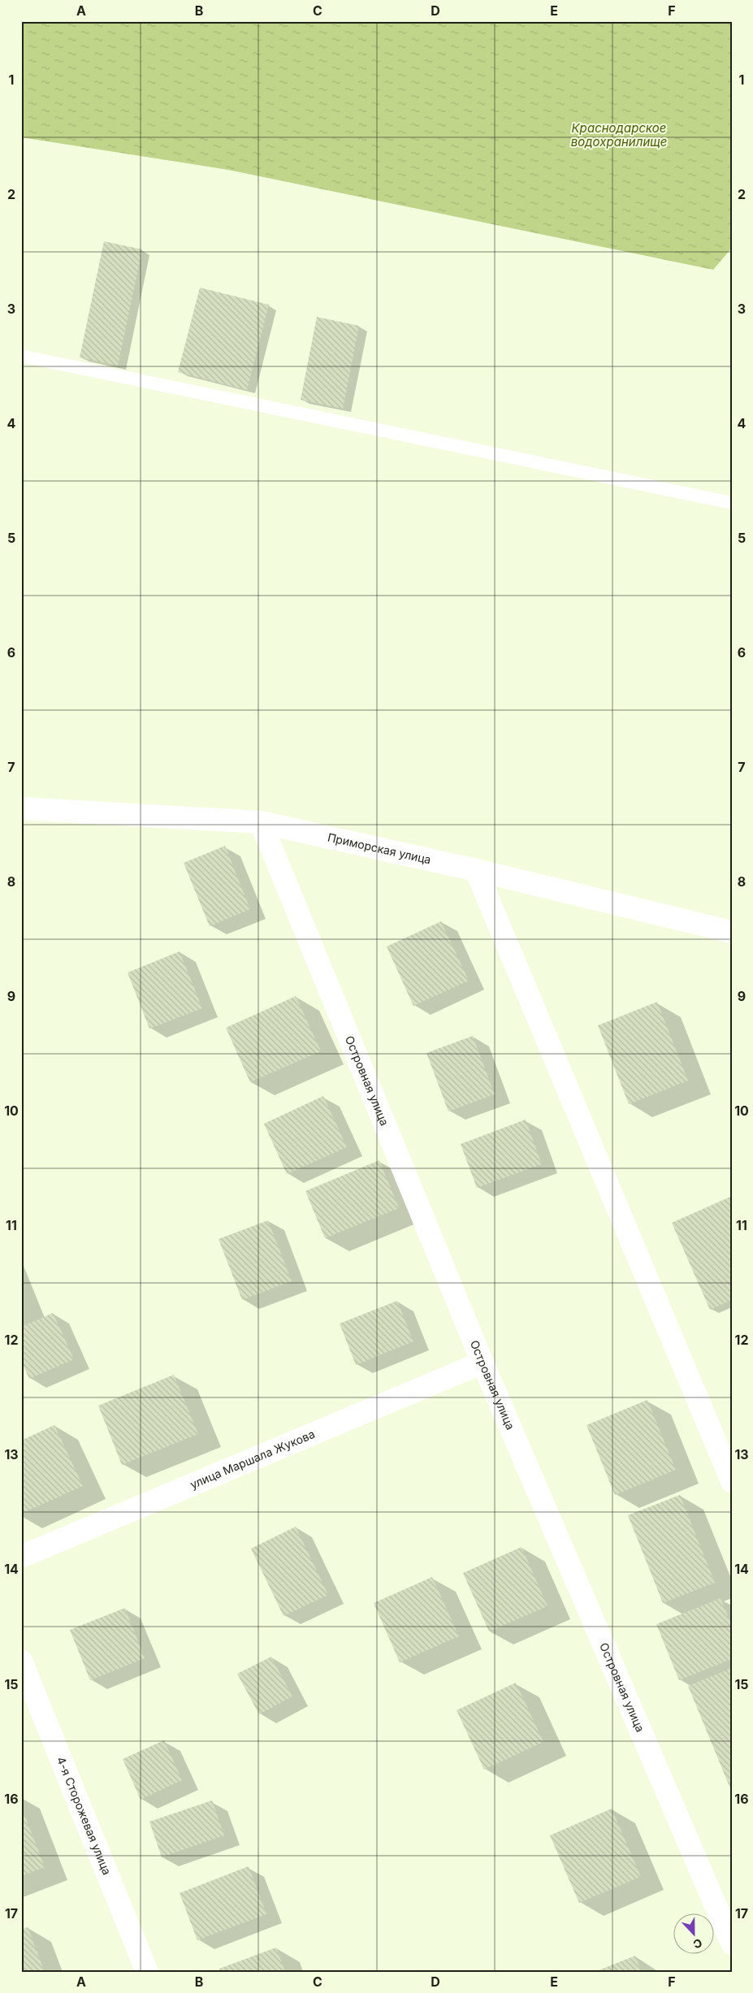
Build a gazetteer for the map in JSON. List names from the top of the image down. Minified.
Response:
{"streets":{"street":["Приморская улица","Островная улица","улица Маршала Жукова","4-я Сторожевая улица"]},"crossings":[["Приморская улица","Островная улица"],["Островная улица","улица Маршала Жукова"]],"water":["Краснодарское водохранилище"],"north":"bottom","grid":{"columns":["A","B","C","D","E","F"],"rows":["1","2","3","4","5","6","7","8","9","10","11","12","13","14","15","16","17"]}}
